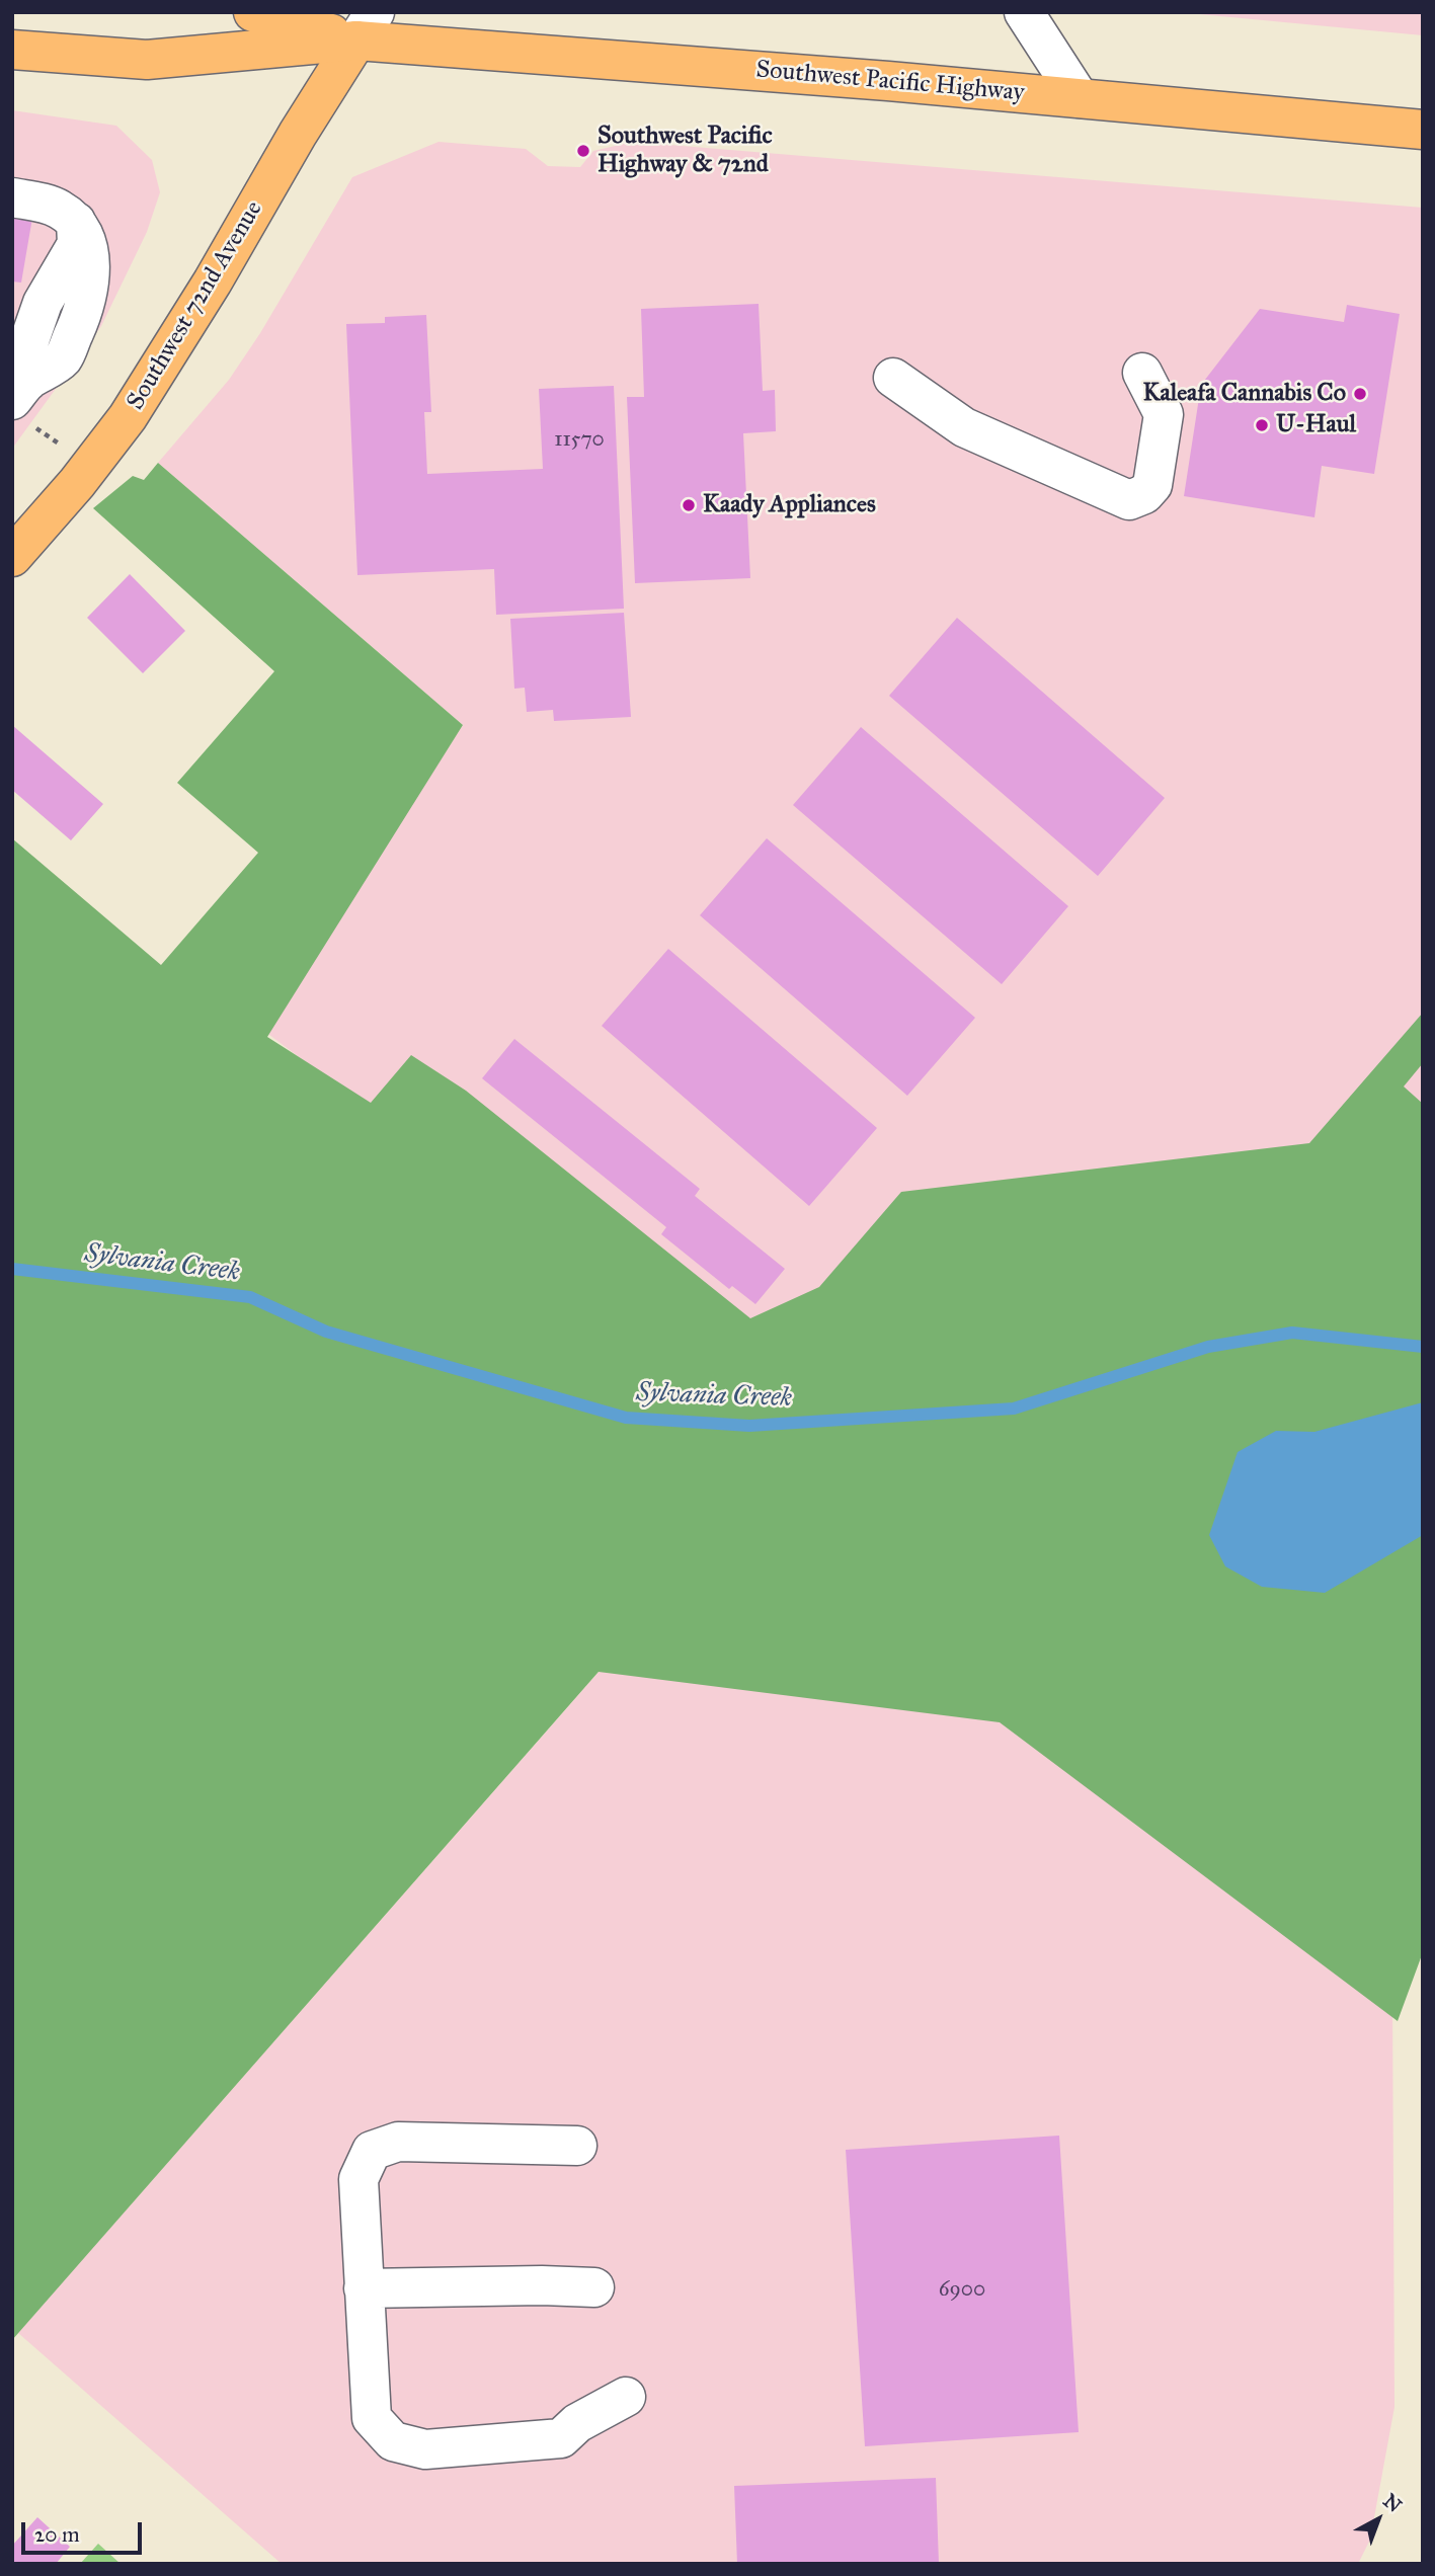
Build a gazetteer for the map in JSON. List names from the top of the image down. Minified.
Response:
{"streets":{"main road":["Southwest Pacific Highway","Southwest 72nd Avenue"]},"crossings":[["Southwest Pacific Highway","Southwest 72nd Avenue"]],"water":["Sylvania Creek"],"places":["Southwest Pacific Highway & 72nd","Kaleafa Cannabis Co","U-Haul","Kaady Appliances"],"house_numbers":["11570","6900"],"scale_bar":"20 m","north":"top right"}
